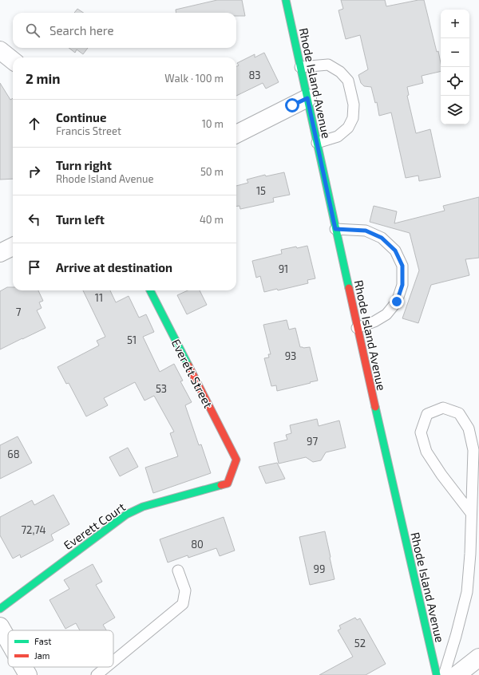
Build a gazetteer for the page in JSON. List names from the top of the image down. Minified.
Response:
{"streets":{"street":["Rhode Island Avenue","Everett Street","Everett Court"]},"crossings":[["Everett Street","Everett Court"]],"house_numbers":["83","15","91","11","7","51","93","53","97","68","72,74","80","99","52"],"legend":["Fast","Jam"],"page":{"map_buttons":["+","−"],"search":"Search here","heading":["2 min","Walk · 100 m"],"list":[["Continue","Francis Street","10 m"],["Turn right","Rhode Island Avenue","50 m"],["Turn left","40 m"],"Arrive at destination"]}}
